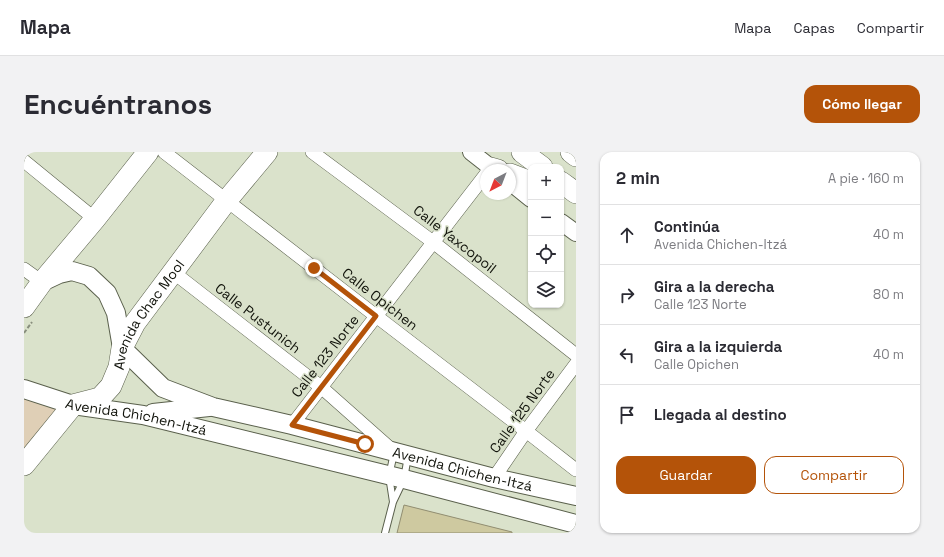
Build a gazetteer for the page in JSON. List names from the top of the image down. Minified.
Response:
{"streets":{"main road":["Avenida Chac Mool","Avenida Chichen-Itzá"],"street":["Calle Yaxcopoil","Calle Opichen","Calle Pustunich","Calle 123 Norte","Calle 125 Norte"]},"crossings":[["Calle Yaxcopoil","Calle 123 Norte"],["Calle Opichen","Avenida Chac Mool"],["Calle Opichen","Calle 123 Norte"],["Calle Opichen","Calle 125 Norte"],["Avenida Chac Mool","Calle Pustunich"],["Avenida Chac Mool","Avenida Chichen-Itzá"],["Calle Pustunich","Calle 123 Norte"],["Calle Pustunich","Avenida Chichen-Itzá"],["Calle 123 Norte","Avenida Chichen-Itzá"],["Calle 125 Norte","Avenida Chichen-Itzá"]],"north":"bottom left","page":{"header":"Mapa","nav":["Mapa","Capas","Compartir"],"buttons":["Cómo llegar",["Guardar","Compartir"]],"title":"Encuéntranos","heading":["2 min","A pie · 160 m"],"map_buttons":["+","−"],"list":[["Continúa","Avenida Chichen-Itzá","40 m"],["Gira a la derecha","Calle 123 Norte","80 m"],["Gira a la izquierda","Calle Opichen","40 m"],"Llegada al destino"]}}
